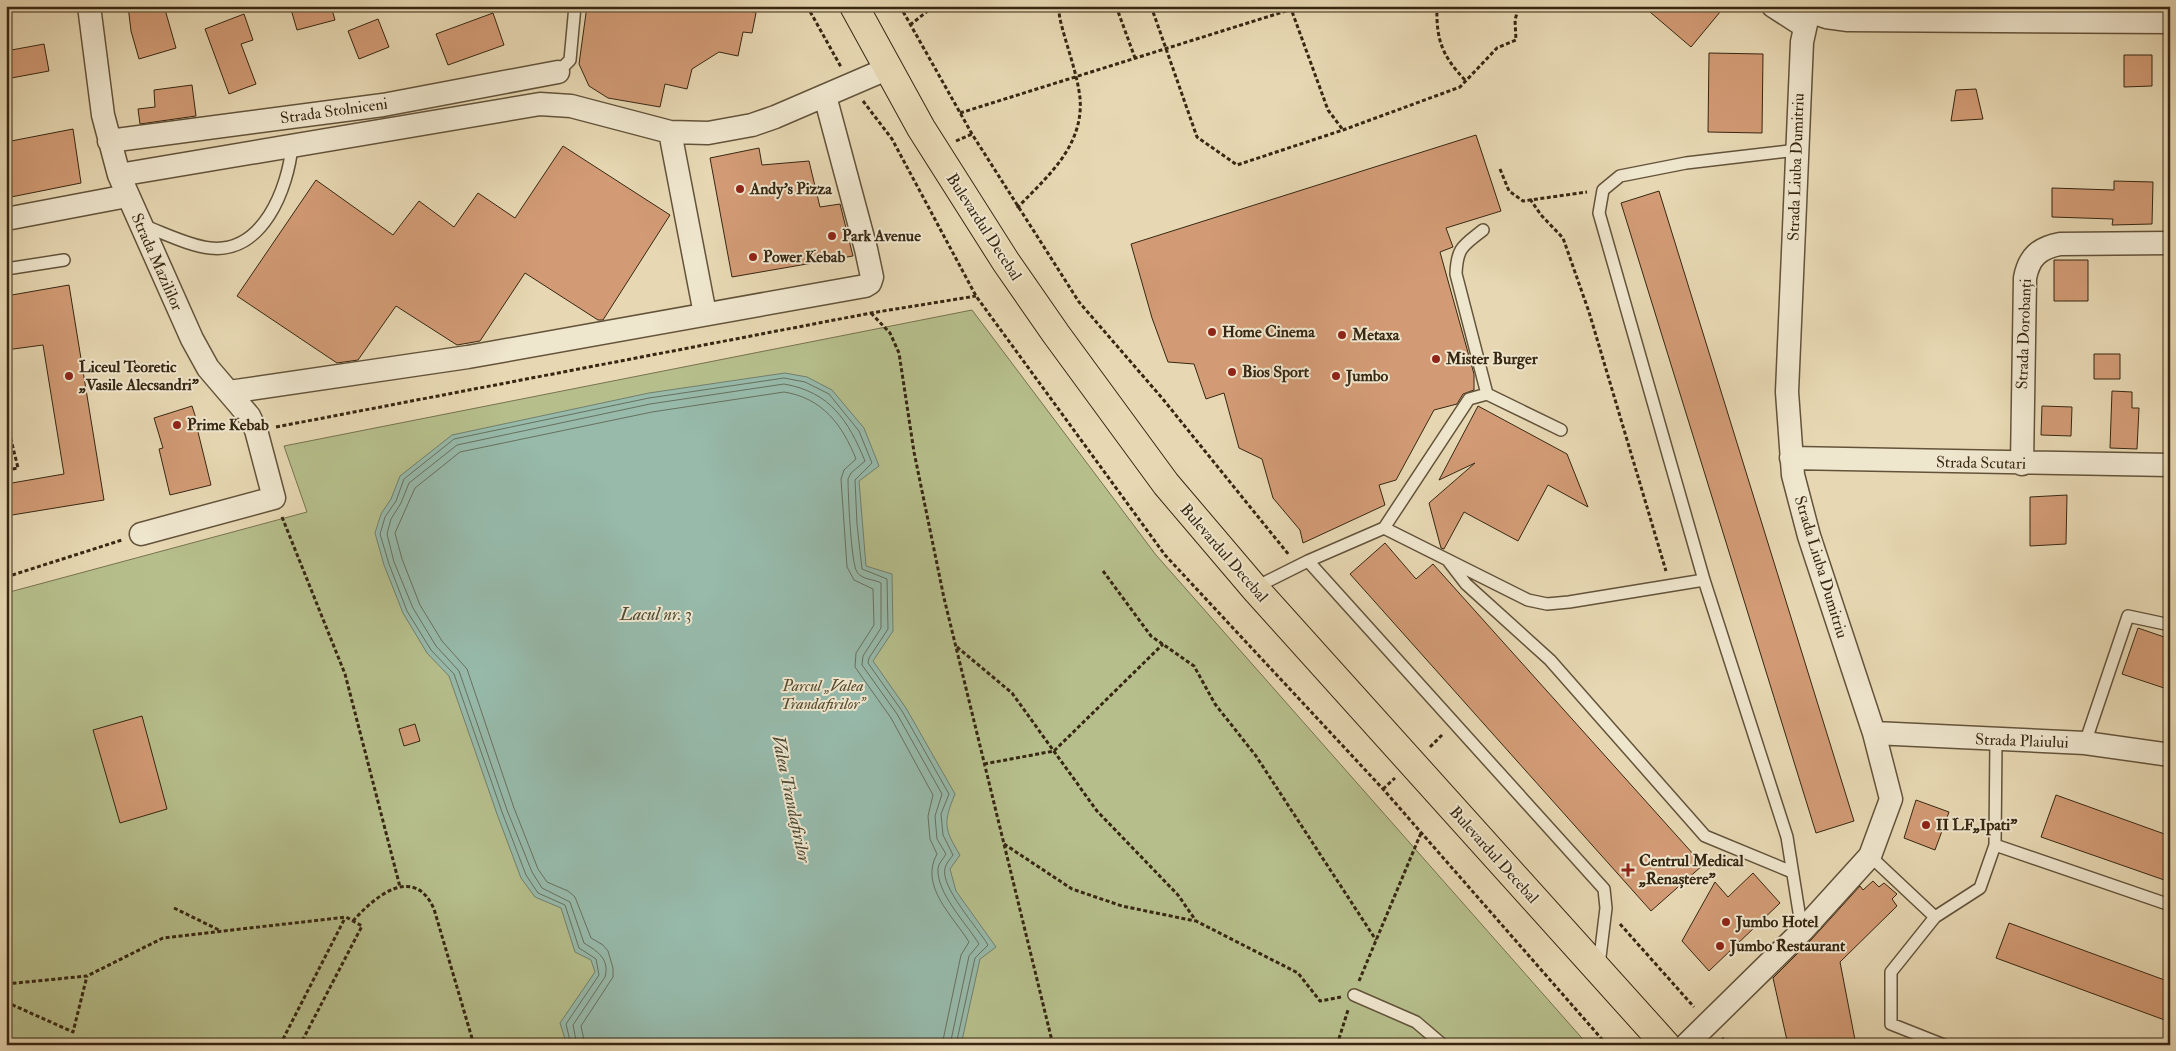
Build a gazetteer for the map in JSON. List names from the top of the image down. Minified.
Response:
{"streets":{"main road":["Bulevardul Decebal"],"street":["Strada Stolniceni","Strada Liuba Dumitriu","Strada Mazililor","Strada Dorobanți","Strada Scutari","Strada Plaiului"]},"crossings":[["Strada Stolniceni","Strada Mazililor"],["Strada Liuba Dumitriu","Strada Scutari"],["Strada Liuba Dumitriu","Strada Plaiului"],["Strada Dorobanți","Strada Scutari"]],"water":["Lacul nr. 3","Valea Trandafirilor"],"parks":["Parcul „Valea Trandafirilor”"],"places":{"other":["Andy's Pizza","Park Avenue","Power Kebab","Home Cinema","Metaxa","Mister Burger","Bios Sport","Liceul Teoretic „Vasile Alecsandri”","Jumbo","Prime Kebab","II LF„Ipati”","Jumbo Hotel","Jumbo Restaurant"],"health":["Centrul Medical „Renaștere”"]}}
